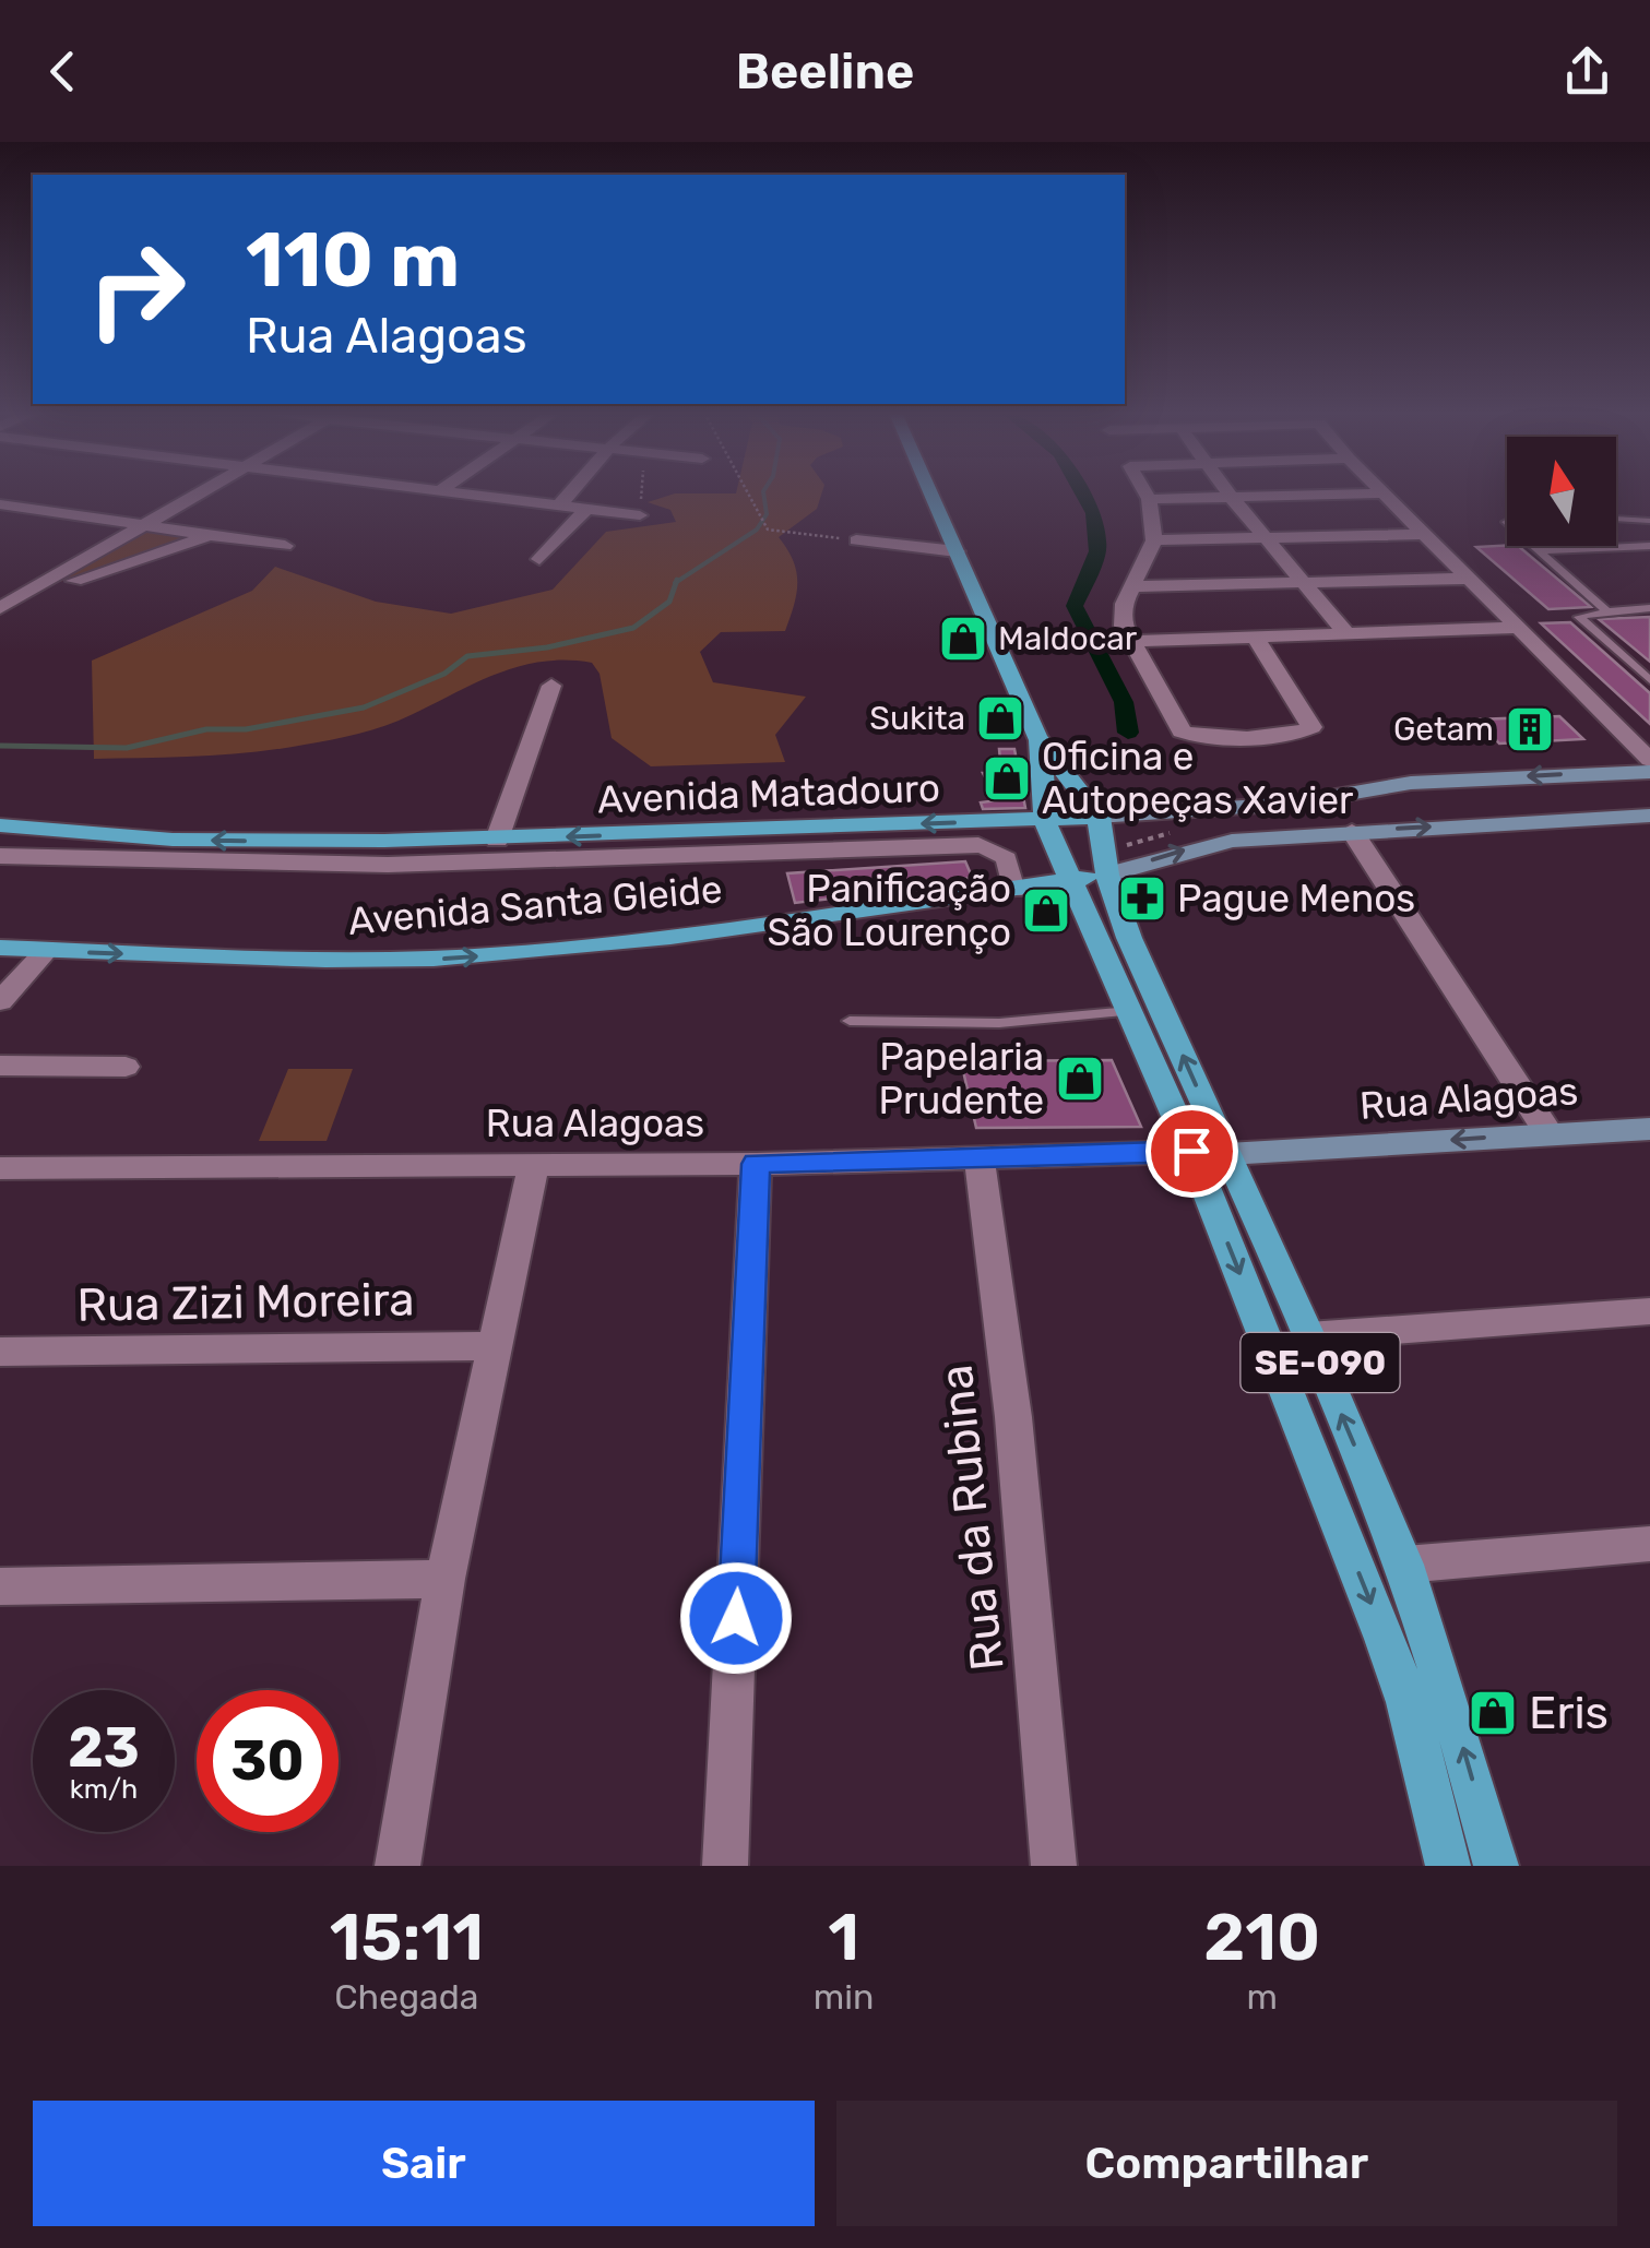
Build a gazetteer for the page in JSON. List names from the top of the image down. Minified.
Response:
{"streets":{"main road":["Avenida Matadouro","Avenida Santa Gleide","Rua Alagoas","SE-090"],"street":["Rua Zizi Moreira","Rua da Rubina"]},"crossings":[["Avenida Matadouro","SE-090"],["Avenida Santa Gleide","SE-090"],["Rua Alagoas","SE-090"],["Rua Alagoas","Rua da Rubina"]],"one_way":["Avenida Matadouro","Avenida Santa Gleide"],"places":{"shop":["Maldocar","Sukita","Oficina e Autopeças Xavier","Panificação São Lourenço","Papelaria Prudente","Eris"],"building":["Getam"],"pharmacy":["Pague Menos"]},"north":"top","page":{"header":"Beeline","turn":["110 m","Rua Alagoas"],"speed":"23 km/h","limit":"30","eta":["15:11","Chegada","1","min","210","m"],"buttons":["Sair","Compartilhar"]}}
